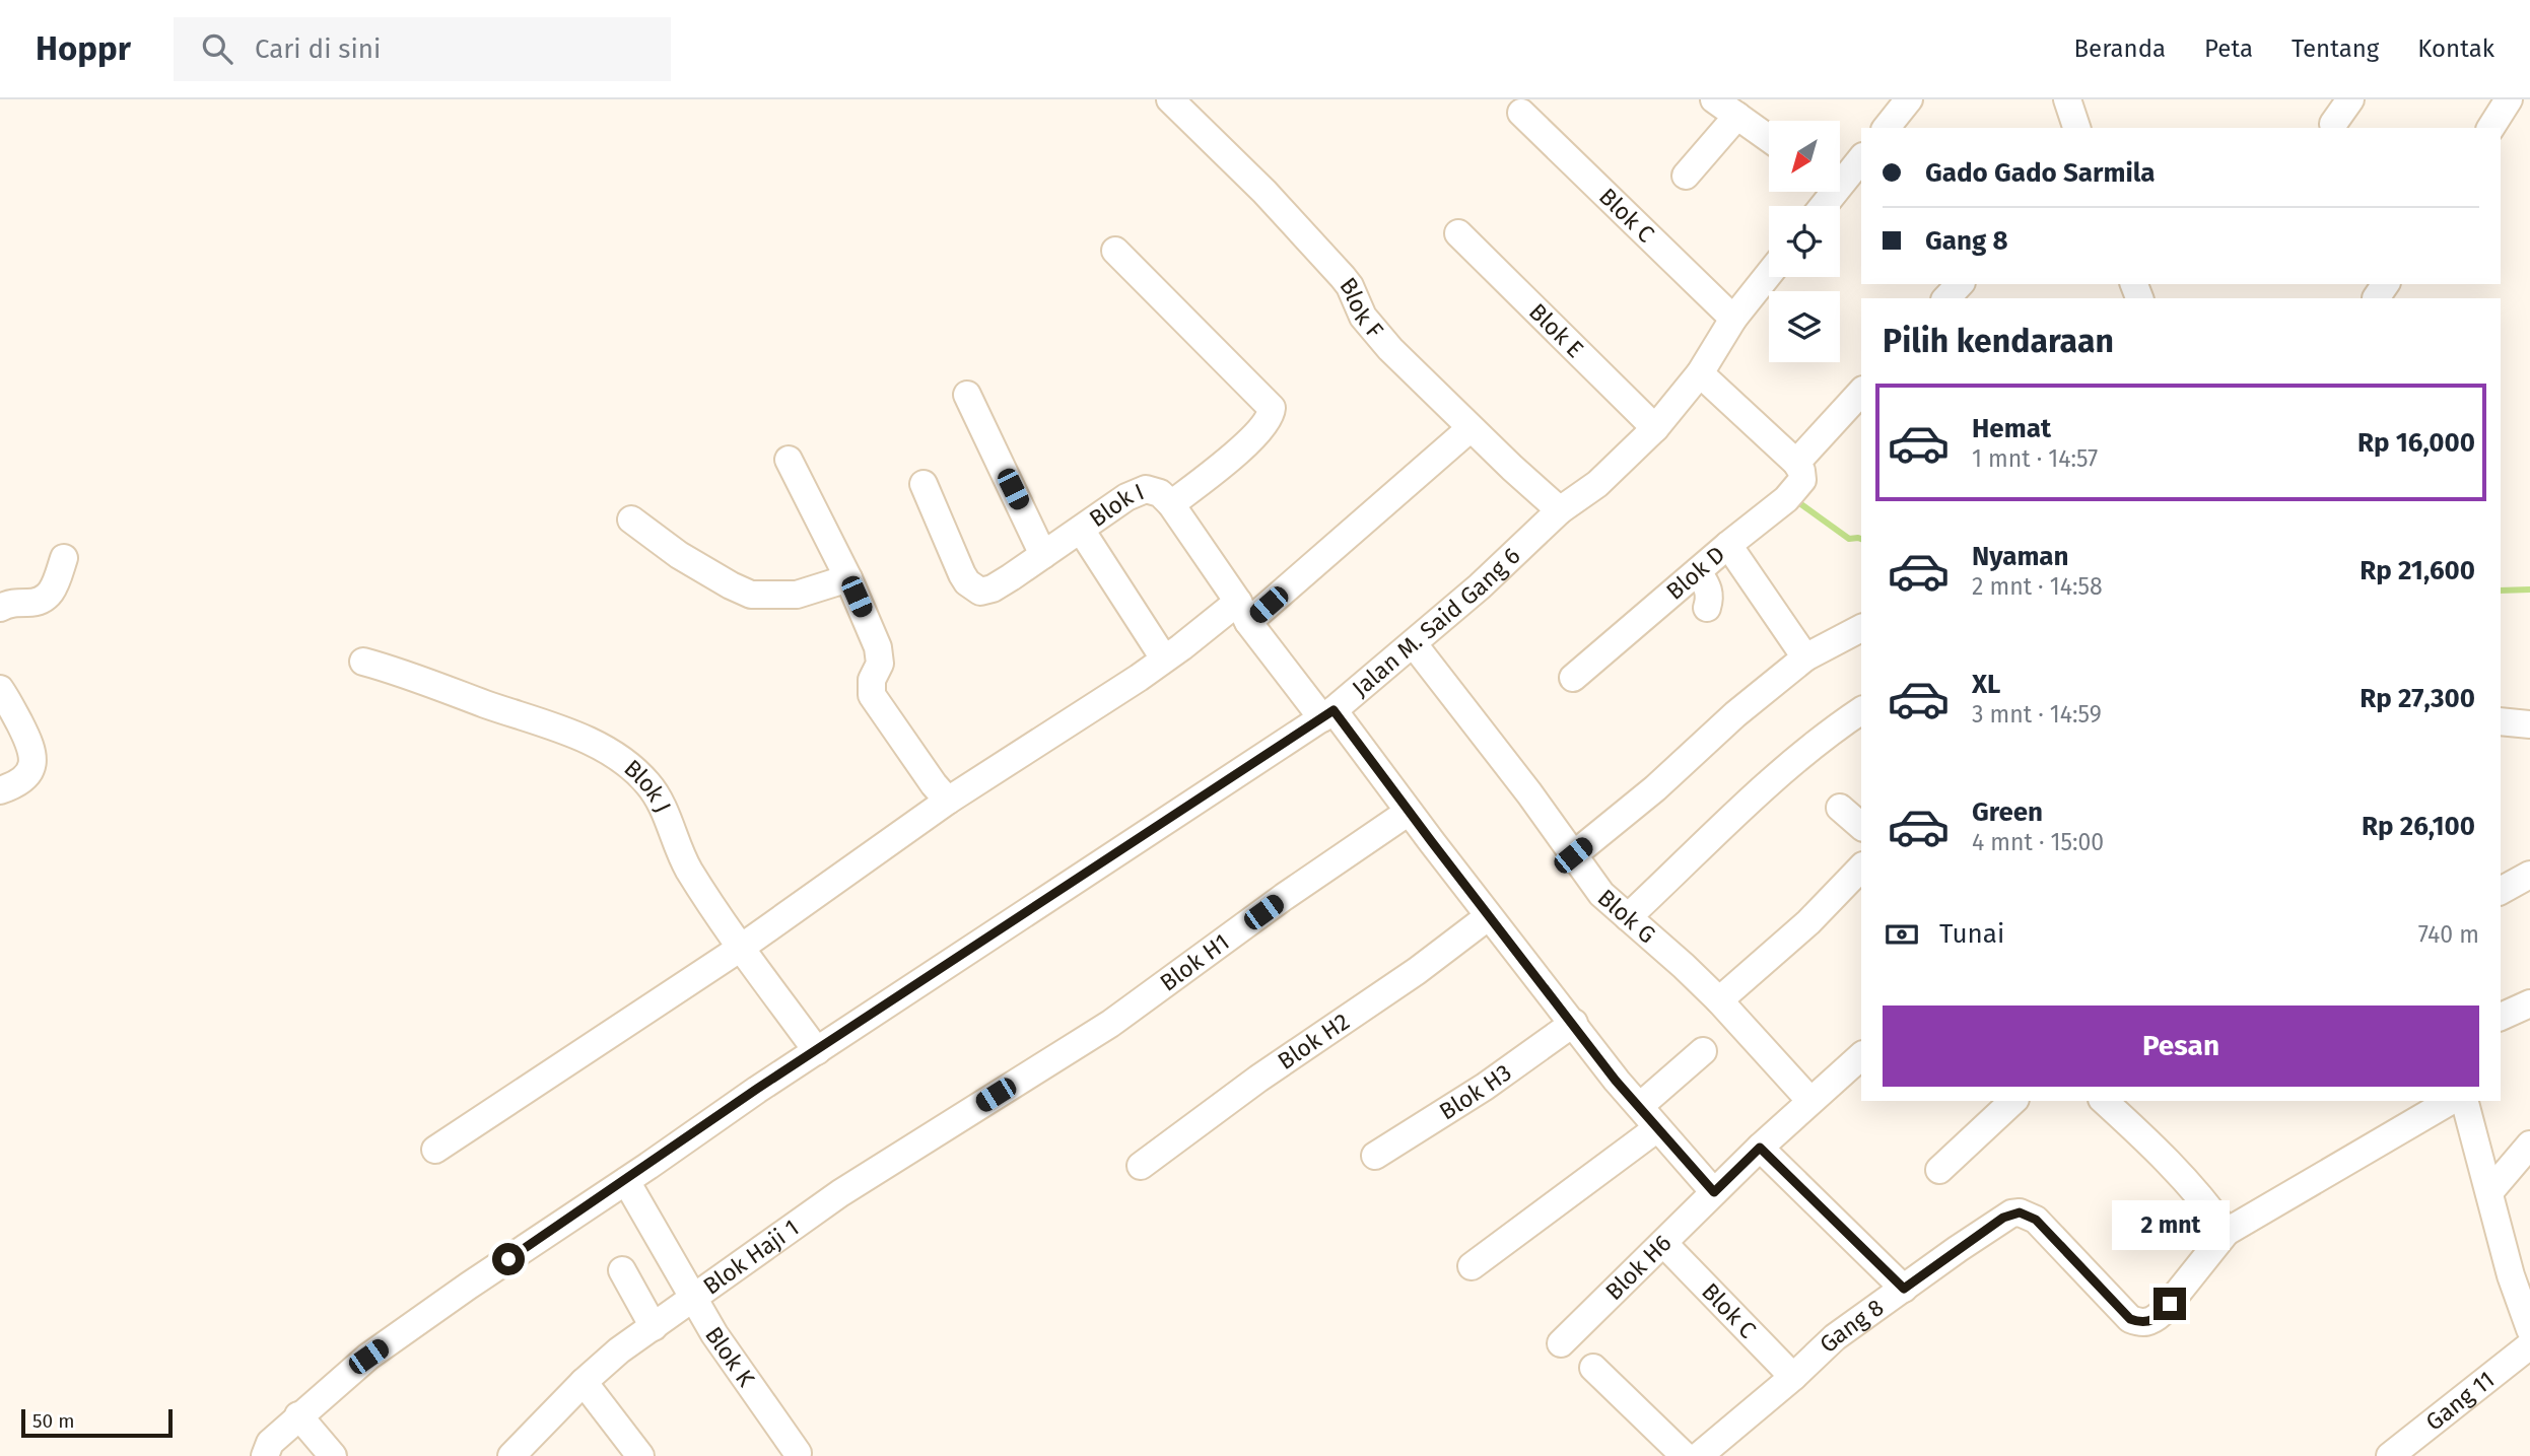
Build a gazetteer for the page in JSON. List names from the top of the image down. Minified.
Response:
{"streets":{"street":["Blok C","Blok F","Blok E","Blok I","Blok D","Jalan M. Said Gang 6","Blok J","Blok G","Blok H1","Blok H2","Blok H3","Blok Haji 1","Blok H6","Gang 8","Blok K","Gang 11"]},"crossings":[["Blok C","Jalan M. Said Gang 6"],["Blok C","Blok H6"],["Blok C","Gang 8"],["Blok F","Jalan M. Said Gang 6"],["Blok E","Jalan M. Said Gang 6"],["Blok I","Jalan M. Said Gang 6"],["Blok I","Blok H1"],["Blok I","Blok H2"],["Blok I","Blok H3"],["Blok I","Blok H6"],["Jalan M. Said Gang 6","Blok J"],["Jalan M. Said Gang 6","Blok G"],["Jalan M. Said Gang 6","Blok K"],["Blok G","Blok H6"],["Blok H1","Blok Haji 1"],["Blok Haji 1","Blok K"]],"scale_bar":"50 m","north":"bottom left","page":{"header":"Hoppr","search":"Cari di sini","nav":["Beranda","Peta","Tentang","Kontak"],"banner":["Gado Gado Sarmila","Gang 8"],"heading":"Pilih kendaraan","list":[{"name":"Hemat","note":"1 mnt · 14:57","value":"Rp 16,000"},{"name":"Nyaman","note":"2 mnt · 14:58","value":"Rp 21,600"},{"name":"XL","note":"3 mnt · 14:59","value":"Rp 27,300"},{"name":"Green","note":"4 mnt · 15:00","value":"Rp 26,100"}],"pay":["Tunai","740 m"],"buttons":"Pesan","bubble":"2 mnt","scale":"50 m"}}
